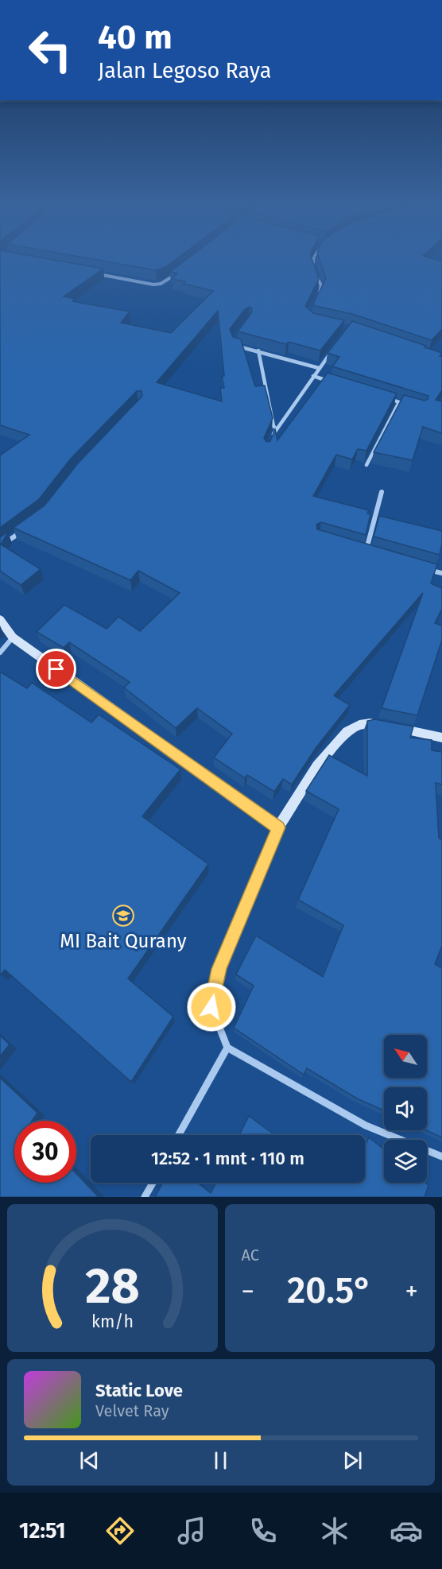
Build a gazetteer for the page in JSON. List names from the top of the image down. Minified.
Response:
{"places":{"school or university":["MI Bait Qurany"]},"north":"top left","page":{"turn":["40 m","Jalan Legoso Raya"],"limit":"30","trip":"12:52 · 1 mnt · 110 m","tile":"AC","heat":["−","20.5°","+"],"song":["Static Love","Velvet Ray"],"tabs":"12:51","gauge":["28","km/h"]}}
